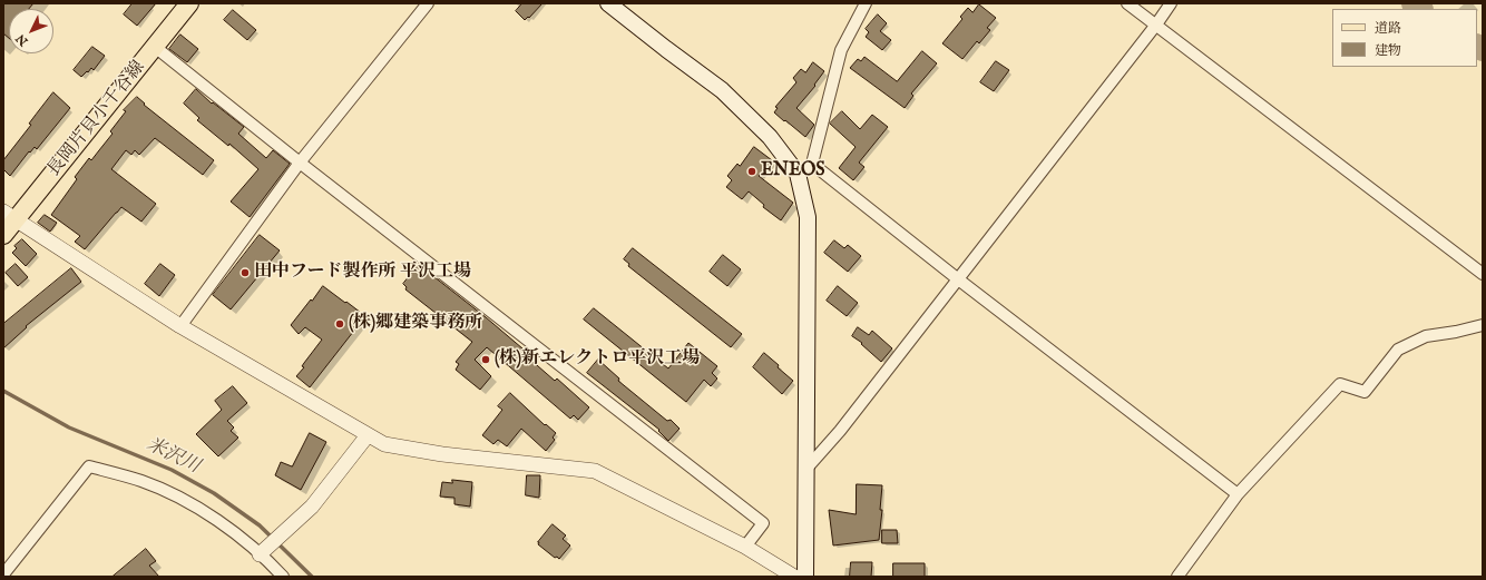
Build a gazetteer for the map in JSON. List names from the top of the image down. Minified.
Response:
{"streets":{"main road":["長岡片貝小千谷線"]},"water":["米沢川"],"places":["ENEOS","田中フード製作所 平沢工場","(株)郷建築事務所","(株)新エレクトロ平沢工場"],"legend":["道路","建物"],"north":"bottom left"}
